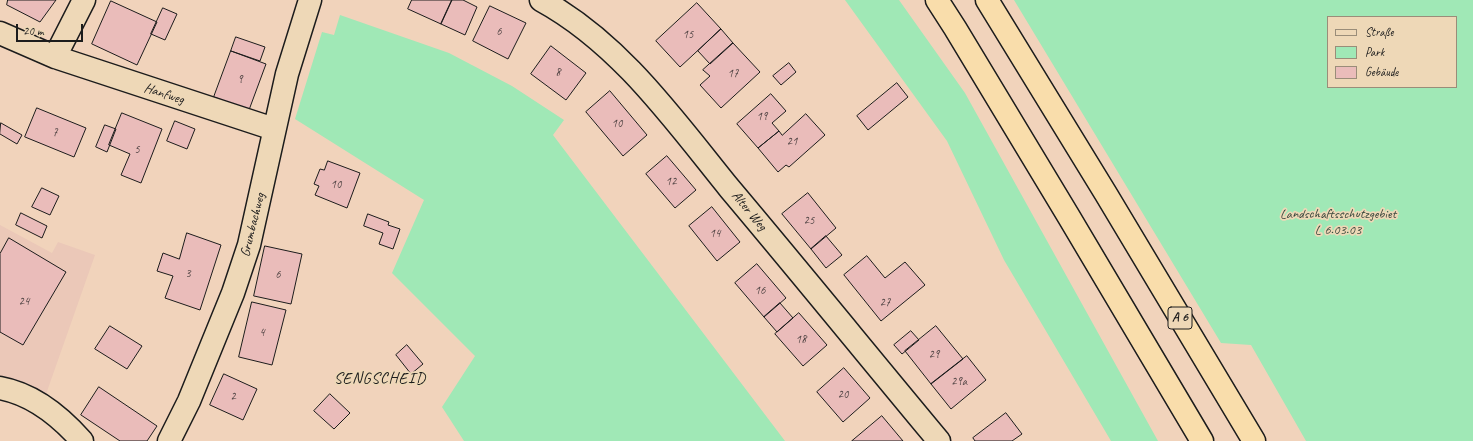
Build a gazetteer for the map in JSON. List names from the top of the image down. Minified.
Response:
{"streets":{"highway":["A 6"],"street":["Hanfweg","Alter Weg","Grumbachweg"]},"crossings":[["Hanfweg","Grumbachweg"]],"districts":["SENGSCHEID"],"parks":["Landschaftsschutzgebiet L 6.03.03"],"house_numbers":["6","15","8","17","9","19","10","7","21","5","12","10","25","14","3","6","16","24","27","4","18","29","29a","20","2"],"legend":["Straße","Park","Gebäude"],"scale_bar":"20 m"}
